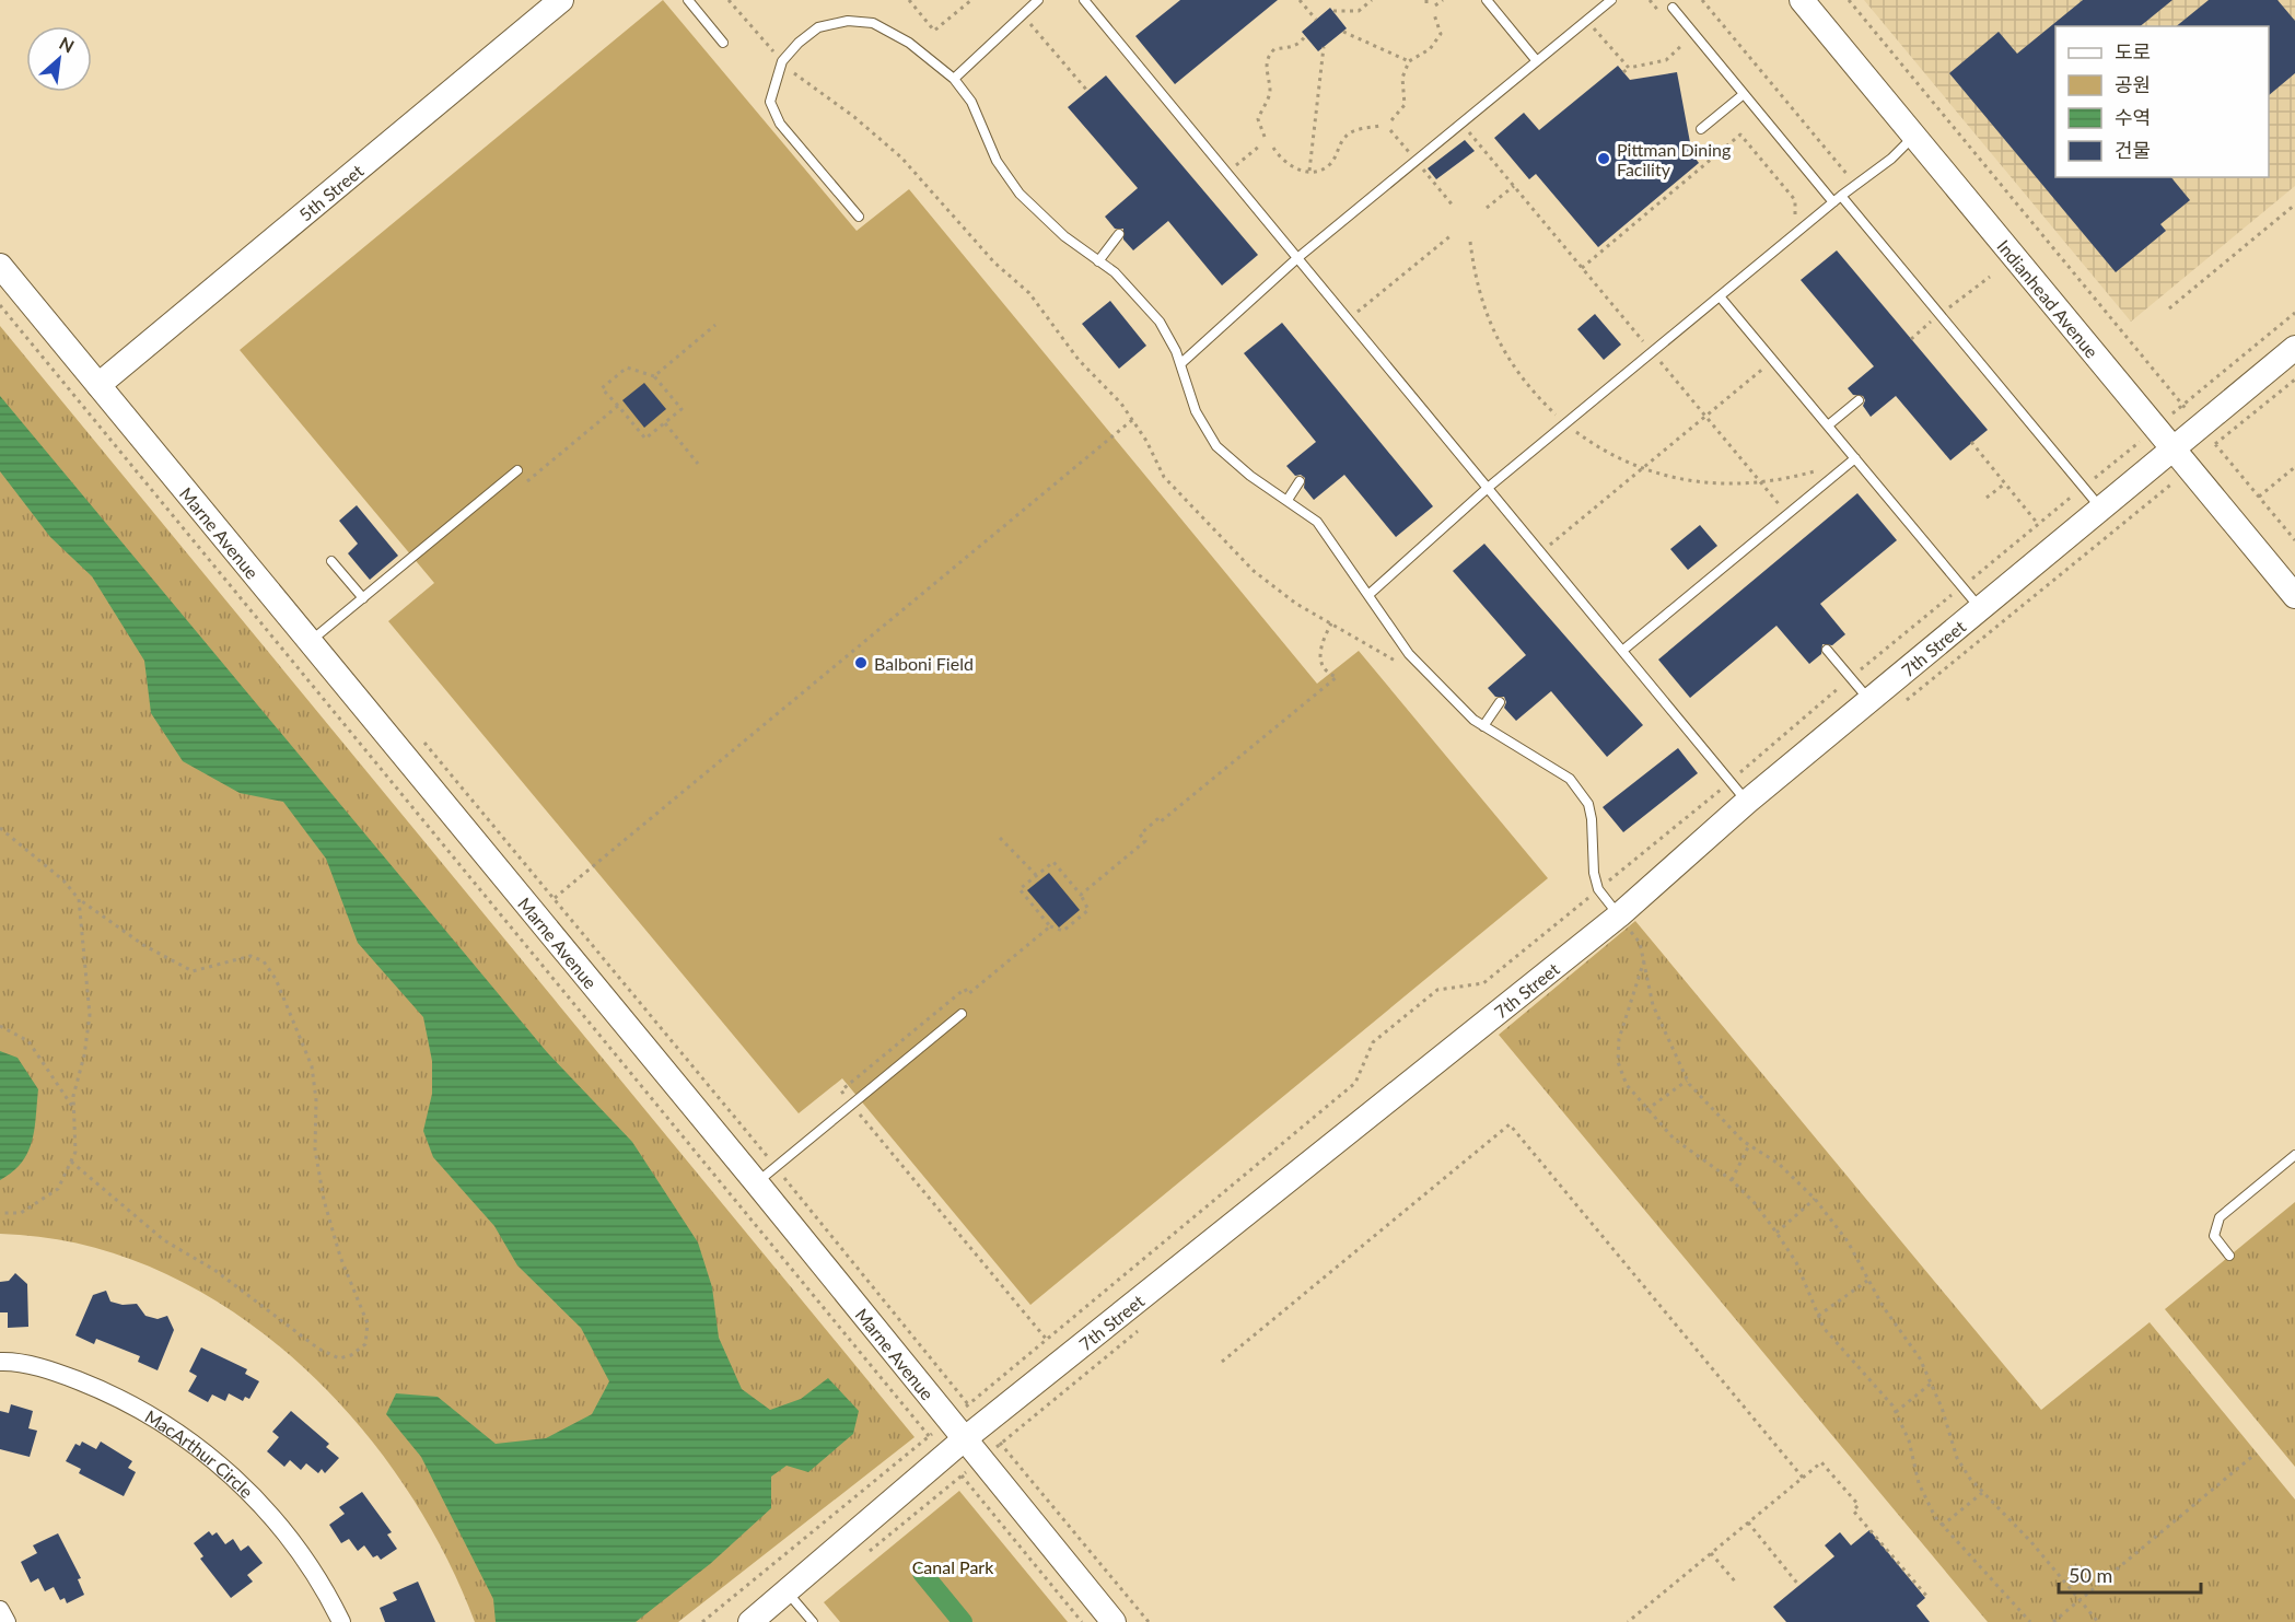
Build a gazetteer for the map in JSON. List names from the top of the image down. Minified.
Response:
{"streets":{"street":["5th Street","Indianhead Avenue","Marne Avenue","7th Street","MacArthur Circle"]},"crossings":[["5th Street","Marne Avenue"],["Indianhead Avenue","7th Street"],["Marne Avenue","7th Street"]],"parks":["Canal Park"],"places":["Pittman Dining Facility","Balboni Field"],"legend":["도로","공원","수역","건물"],"scale_bar":"50 m","north":"top right"}
